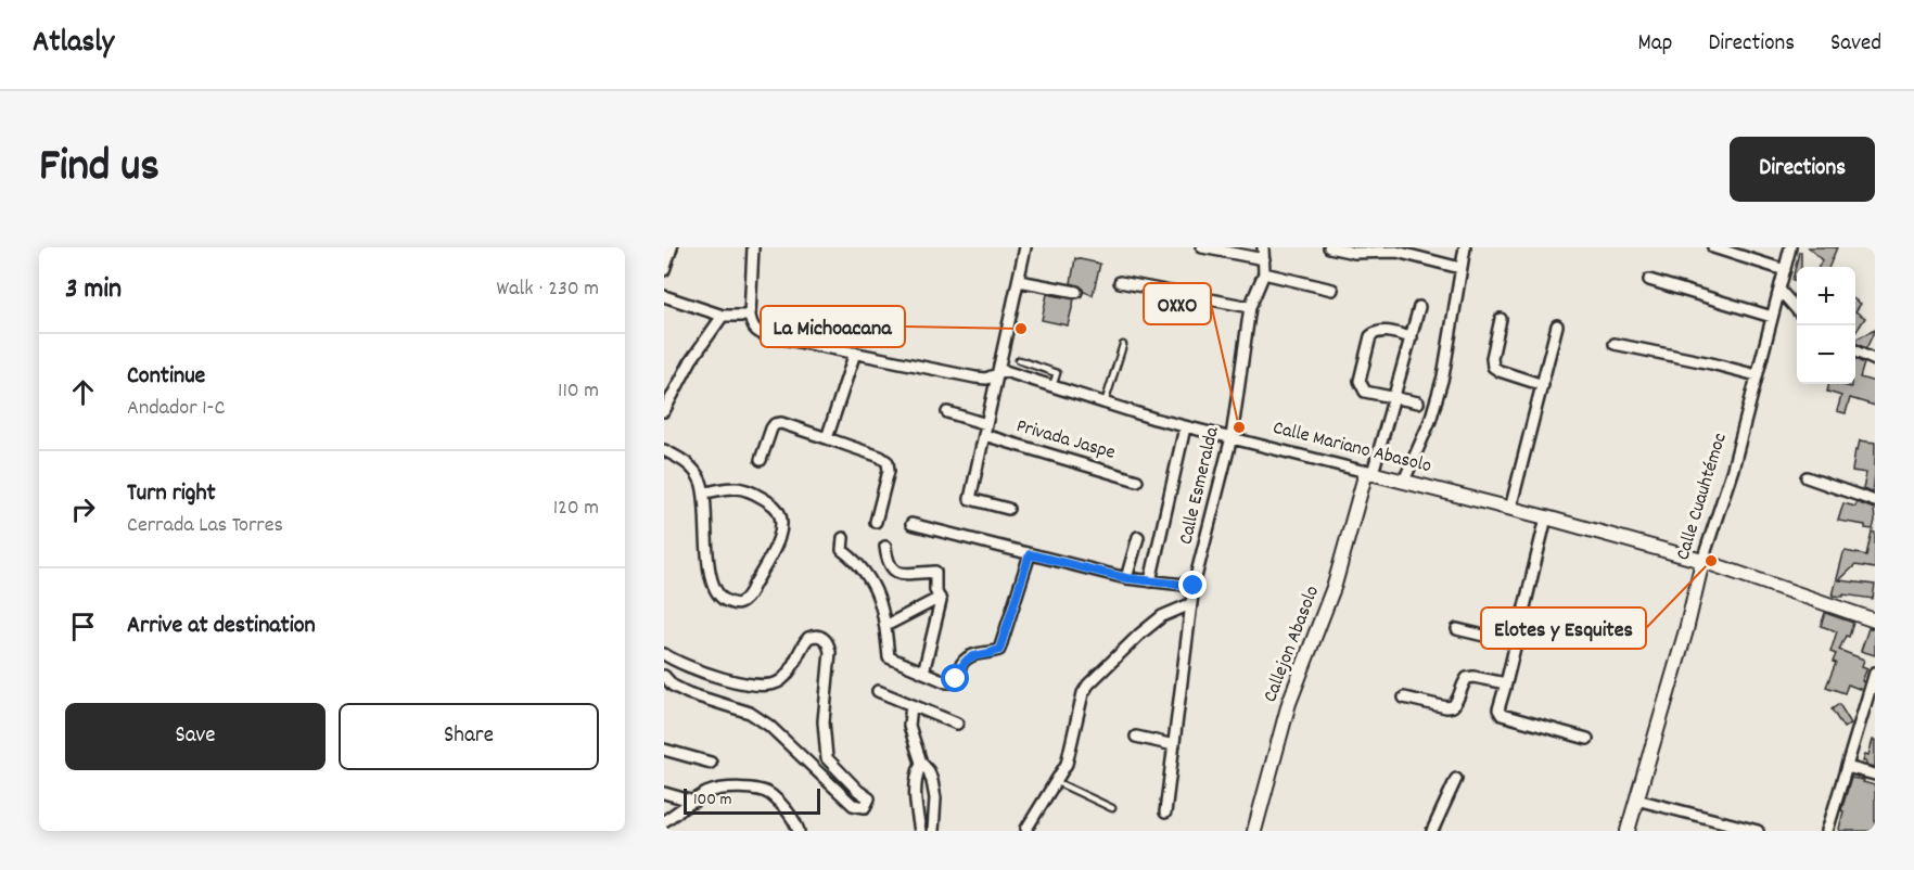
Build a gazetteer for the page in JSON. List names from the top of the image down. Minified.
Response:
{"streets":{"street":["Privada Jaspe","Calle Mariano Abasolo","Calle Esmeralda","Calle Cuauhtémoc","Callejon Abasolo"]},"crossings":[["Calle Mariano Abasolo","Calle Esmeralda"],["Calle Mariano Abasolo","Calle Cuauhtémoc"],["Calle Mariano Abasolo","Callejon Abasolo"]],"places":["La Michoacana","OXXO","Elotes y Esquites"],"scale_bar":"100 m","page":{"header":"Atlasly","nav":["Map","Directions","Saved"],"title":"Find us","buttons":["Directions",["Save","Share"]],"heading":["3 min","Walk · 230 m"],"map_buttons":["+","−"],"list":[["Continue","Andador 1-C","110 m"],["Turn right","Cerrada Las Torres","120 m"],"Arrive at destination"],"scale":"100 m"}}
